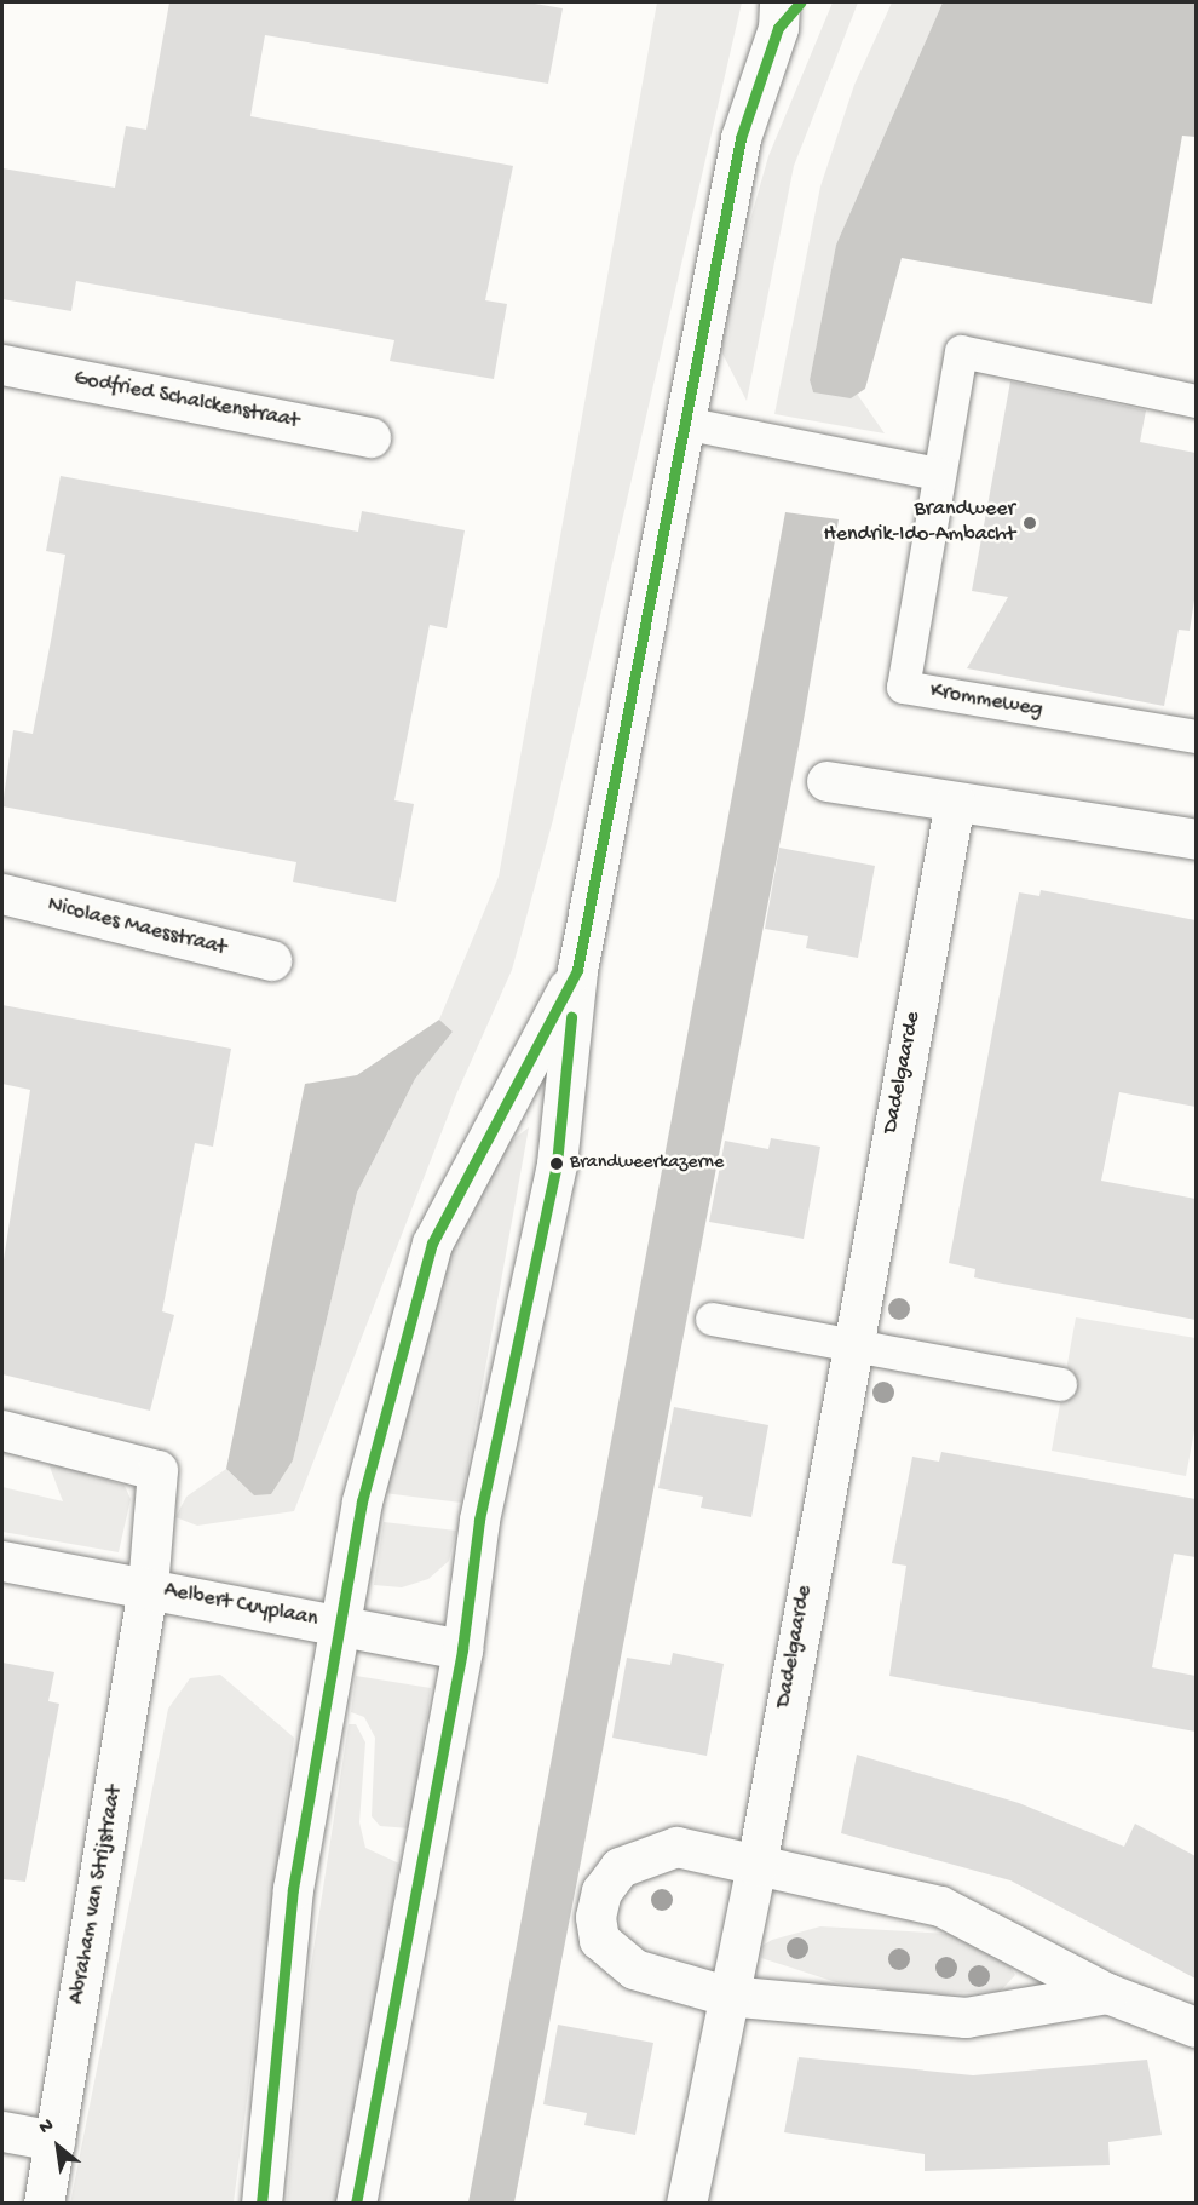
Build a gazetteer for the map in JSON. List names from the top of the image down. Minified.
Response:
{"streets":{"street":["Godfried Schalckenstraat","Nicolaes Maesstraat","Dadelgaarde","Aelbert Cuyplaan","Abraham van Strijstraat"],"lane":["Krommeweg"]},"crossings":[["Aelbert Cuyplaan","Abraham van Strijstraat"]],"places":["Brandweer Hendrik-Ido-Ambacht","Brandweerkazerne"],"north":"top left"}
